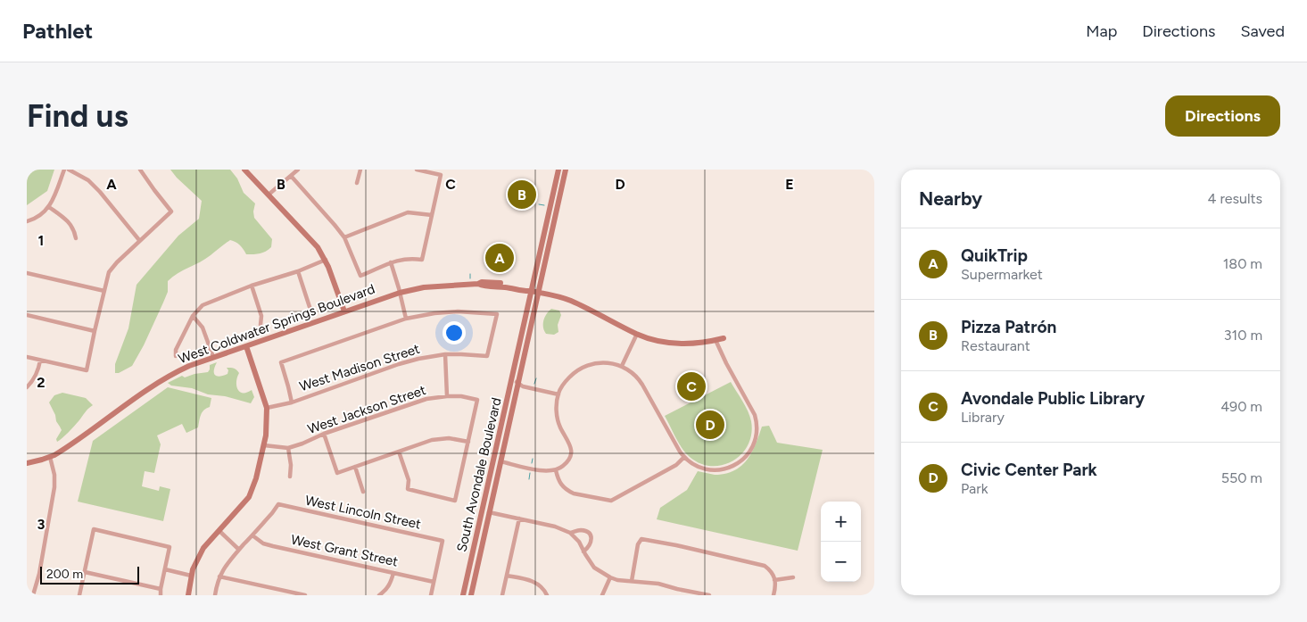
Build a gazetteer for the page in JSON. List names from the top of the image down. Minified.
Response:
{"streets":{"street":["West Coldwater Springs Boulevard","West Madison Street","West Jackson Street","South Avondale Boulevard","West Lincoln Street","West Grant Street"]},"crossings":[["West Coldwater Springs Boulevard","South Avondale Boulevard"],["West Lincoln Street","West Grant Street"]],"scale_bar":"200 m","page":{"header":"Pathlet","nav":["Map","Directions","Saved"],"buttons":"Directions","title":"Find us","heading":["Nearby","4 results"],"pins":["B","A","C","D"],"list":[{"mark":"A","name":"QuikTrip","note":"Supermarket","value":"180 m"},{"mark":"B","name":"Pizza Patrón","note":"Restaurant","value":"310 m"},{"mark":"C","name":"Avondale Public Library","note":"Library","value":"490 m"},{"mark":"D","name":"Civic Center Park","note":"Park","value":"550 m"}],"map_buttons":["+","−"],"scale":"200 m"},"grid":{"columns":["A","B","C","D","E"],"rows":["1","2","3"]}}
